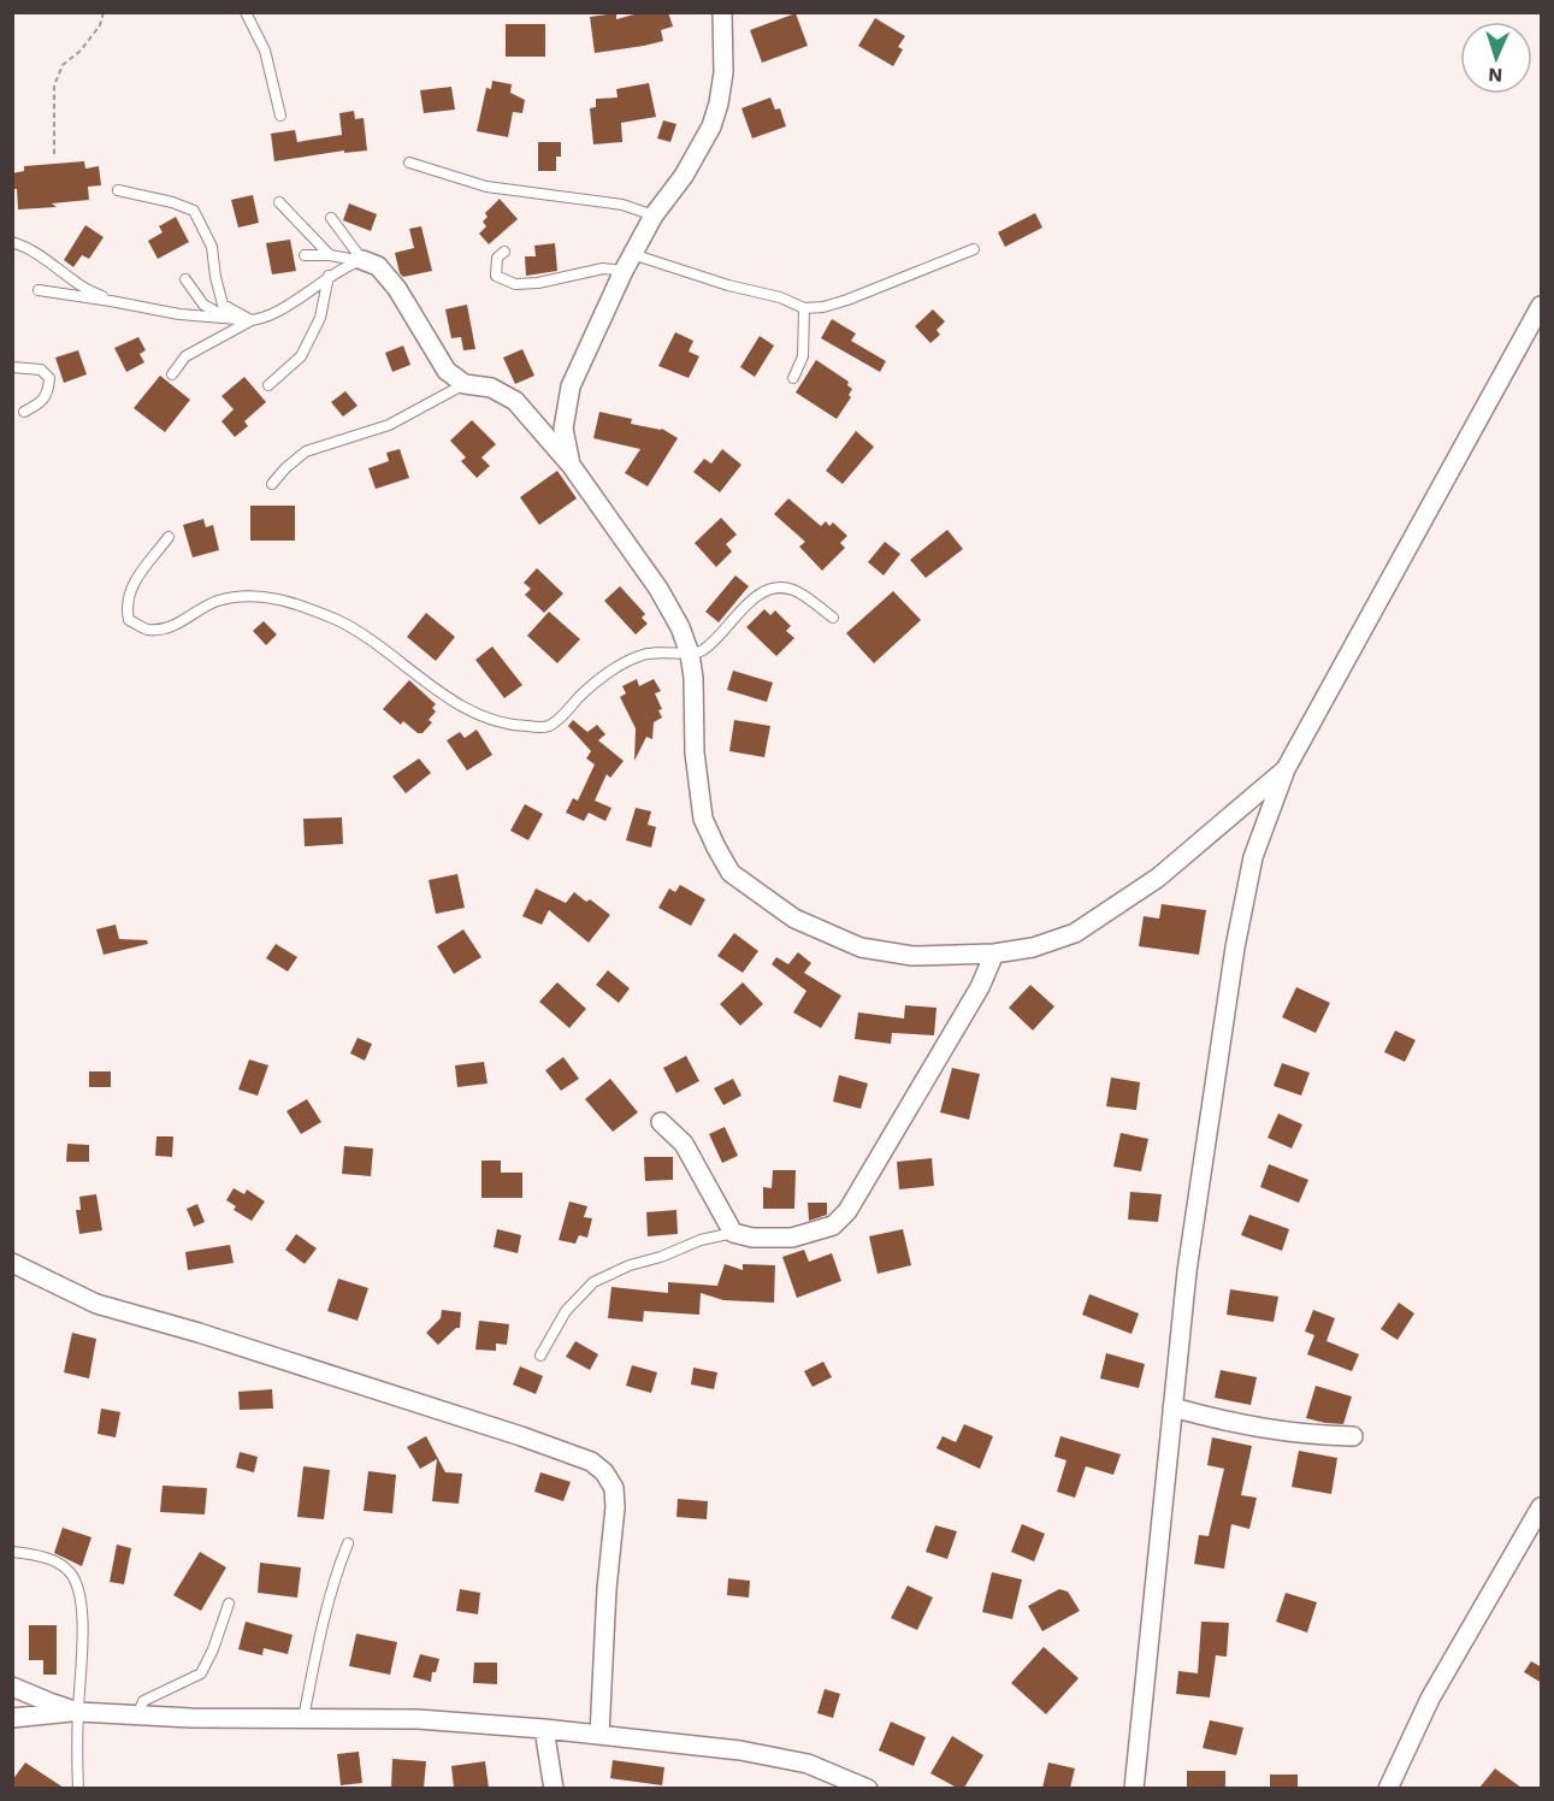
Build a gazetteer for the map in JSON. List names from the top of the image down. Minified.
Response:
{"north":"bottom"}
